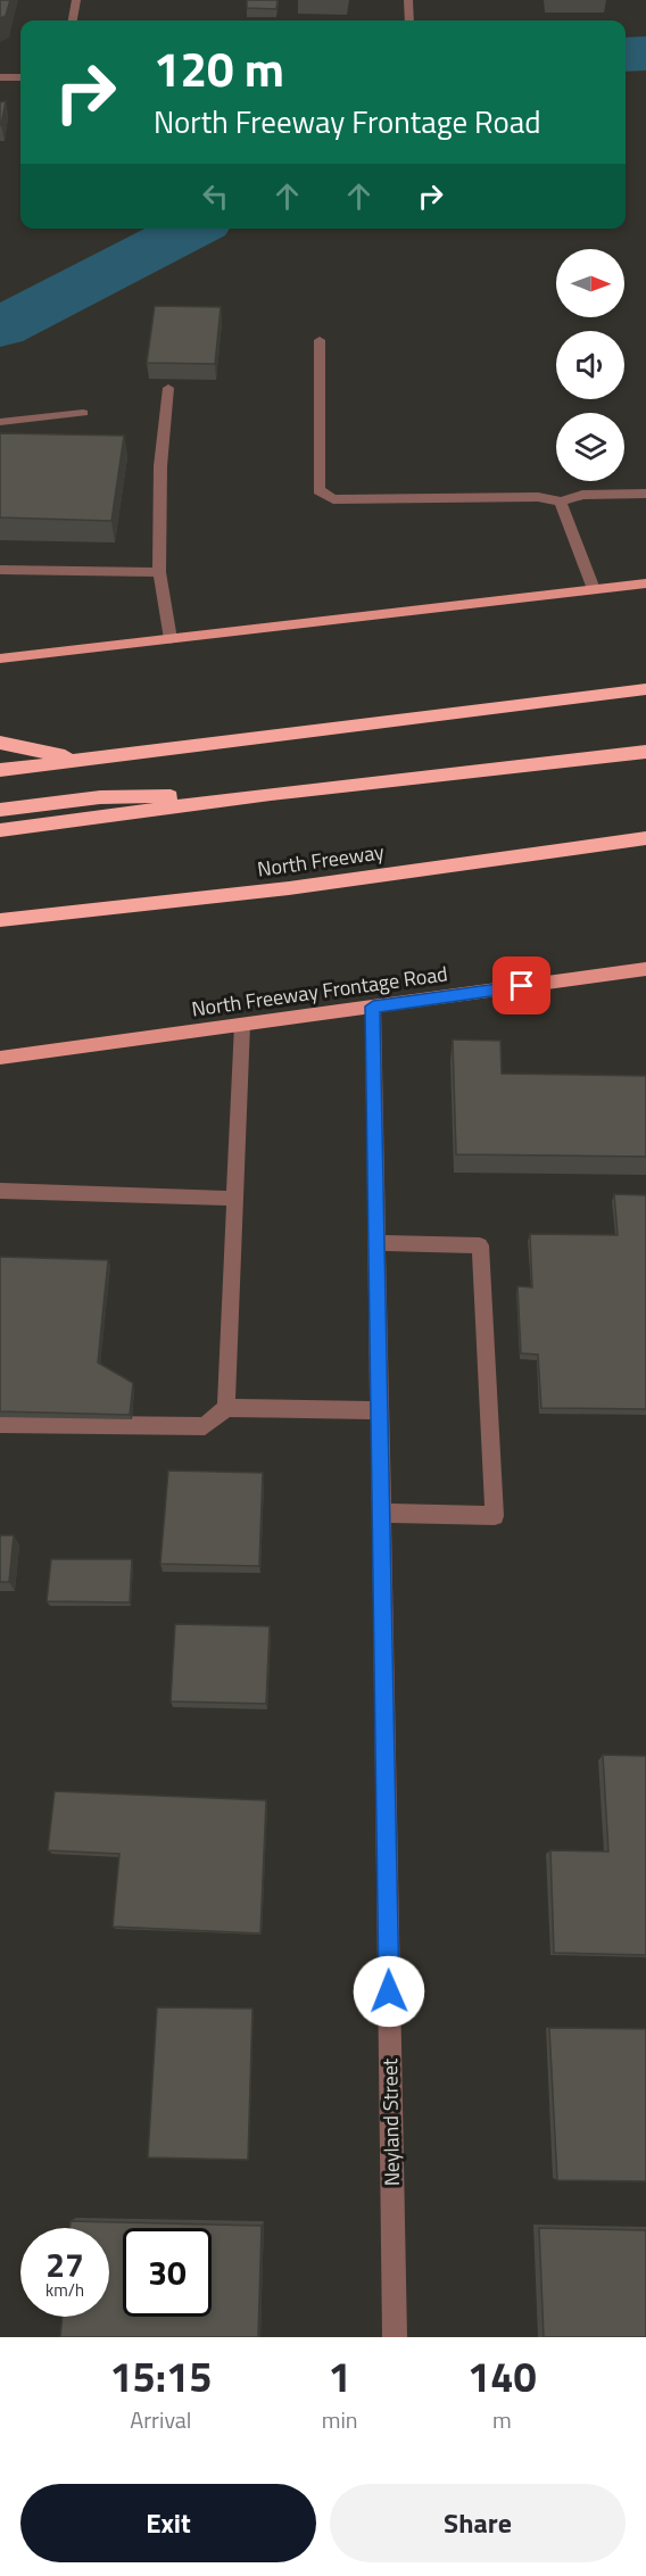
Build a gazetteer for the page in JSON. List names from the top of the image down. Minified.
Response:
{"streets":{"highway":["North Freeway"],"main road":["North Freeway Frontage Road"],"street":["Neyland Street"]},"crossings":[["North Freeway Frontage Road","Neyland Street"]],"north":"right","page":{"turn":["120 m","North Freeway Frontage Road"],"speed":"27 km/h","limit":"30","eta":["15:15","Arrival","1","min","140","m"],"buttons":["Exit","Share"]}}
